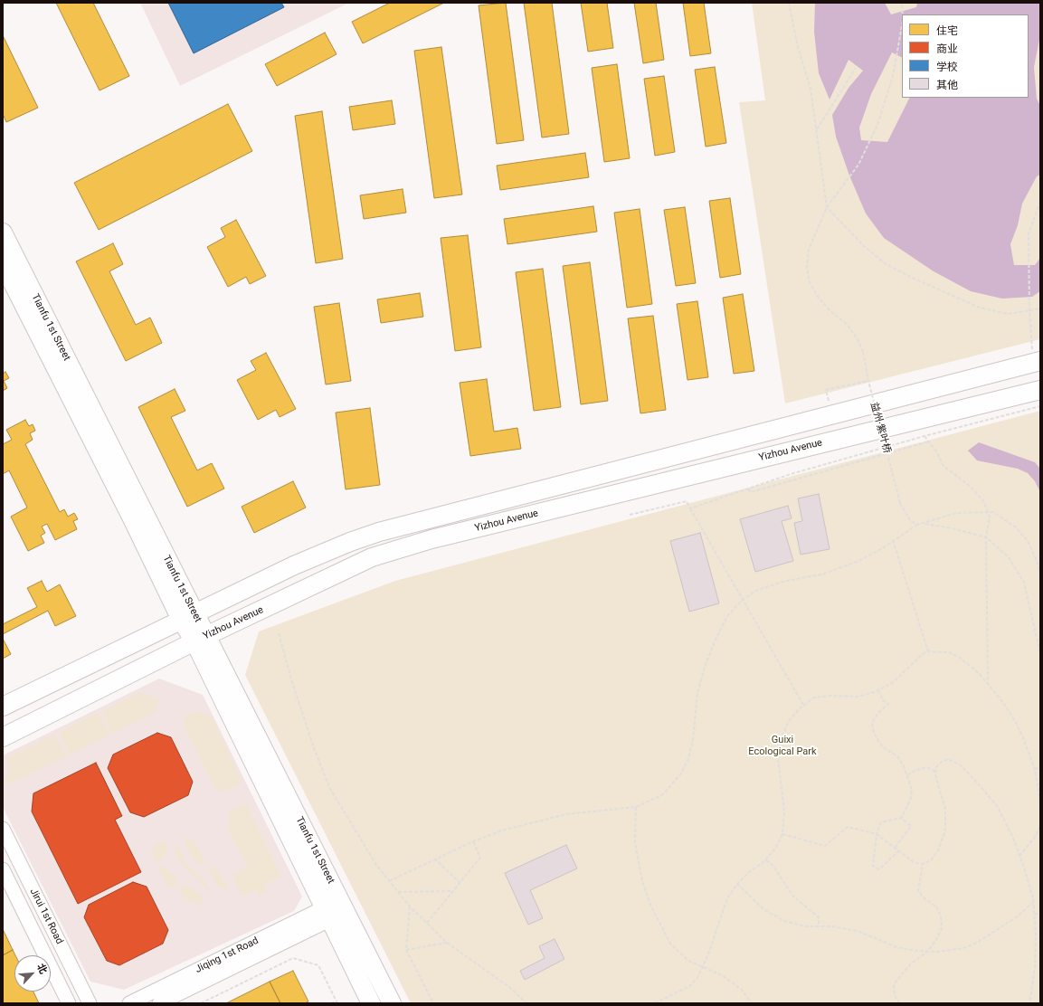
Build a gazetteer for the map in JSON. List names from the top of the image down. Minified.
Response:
{"streets":{"main road":["Tianfu 1st Street","Yizhou Avenue"],"street":["Jirui 1st Road","Jiqing 1st Road"],"path":["益州·紫叶桥"]},"crossings":[["Tianfu 1st Street","Yizhou Avenue"],["Tianfu 1st Street","Jiqing 1st Road"]],"parks":["Guixi Ecological Park"],"legend":["住宅","商业","学校","其他"],"north":"top right"}
